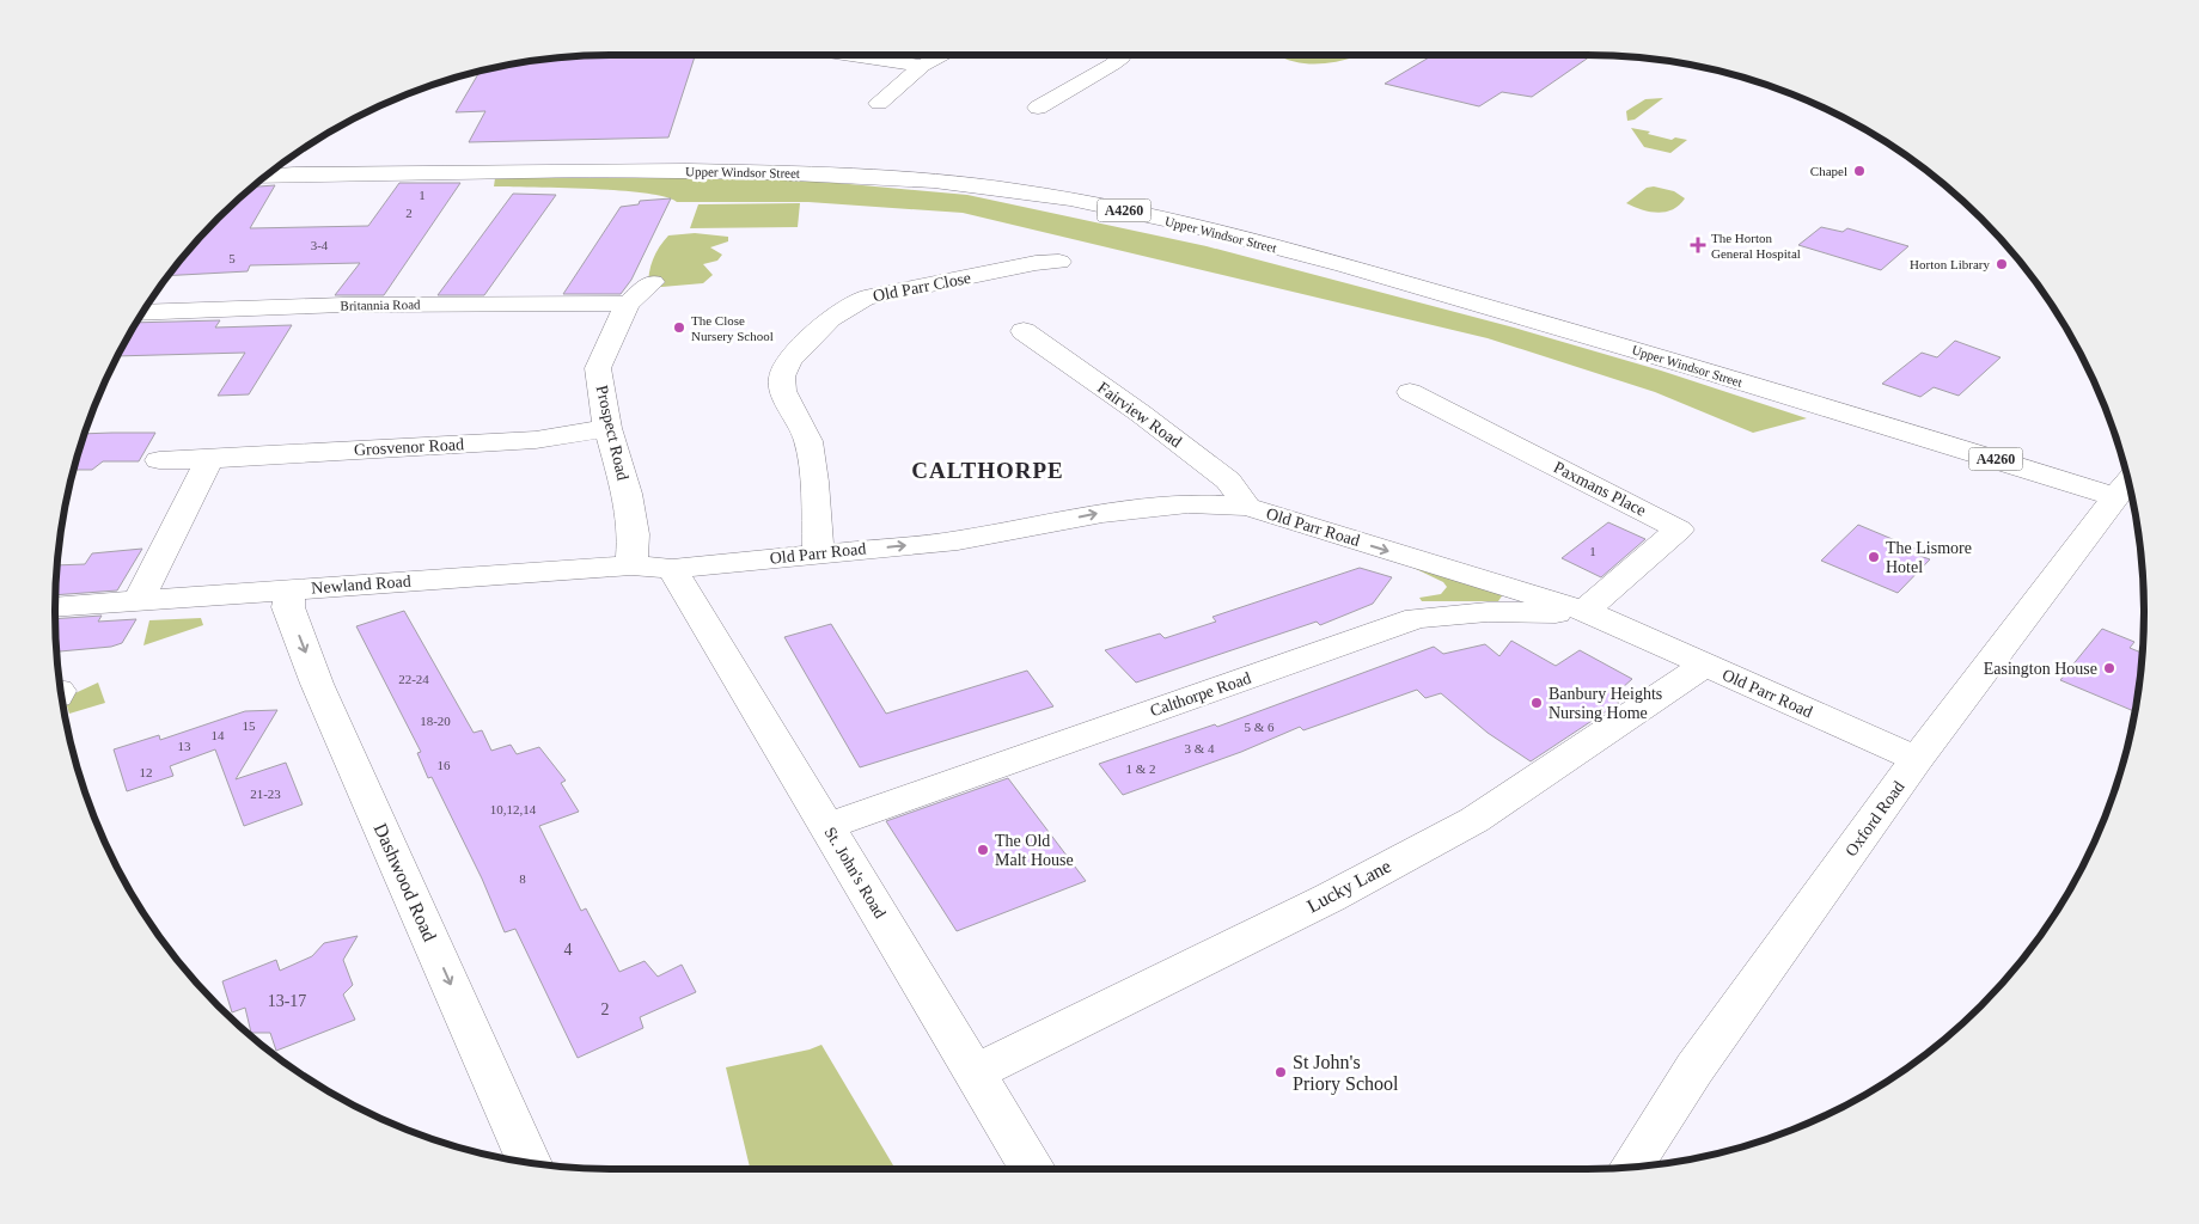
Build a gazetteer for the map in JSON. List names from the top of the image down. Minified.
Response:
{"streets":{"street":["Upper Windsor Street","A4260","Old Parr Close","Britannia Road","Fairview Road","Prospect Road","Grosvenor Road","Paxmans Place","Old Parr Road","Newland Road","Calthorpe Road","Oxford Road","St. John's Road","Dashwood Road","Lucky Lane"]},"crossings":[["Upper Windsor Street","Oxford Road"],["Old Parr Close","Old Parr Road"],["Britannia Road","Prospect Road"],["Fairview Road","Old Parr Road"],["Prospect Road","Grosvenor Road"],["Prospect Road","Newland Road"],["Paxmans Place","Old Parr Road"],["Paxmans Place","Calthorpe Road"],["Old Parr Road","Newland Road"],["Old Parr Road","Calthorpe Road"],["Old Parr Road","Oxford Road"],["Old Parr Road","St. John's Road"],["Old Parr Road","Lucky Lane"],["Newland Road","St. John's Road"],["Newland Road","Dashwood Road"],["Calthorpe Road","St. John's Road"],["St. John's Road","Lucky Lane"]],"one_way":["Old Parr Road","Dashwood Road"],"districts":["CALTHORPE"],"places":{"other":["Chapel","Horton Library","The Close Nursery School","The Lismore Hotel","Easington House","Banbury Heights Nursing Home","The Old Malt House","St John's Priory School"],"health":["The Horton General Hospital"]},"house_numbers":["1","2","3-4","5","1","22-24","18-20","15","5 & 6","14","13","3 & 4","16","1 & 2","12","21-23","10,12,14","8","4","13-17","2"]}
